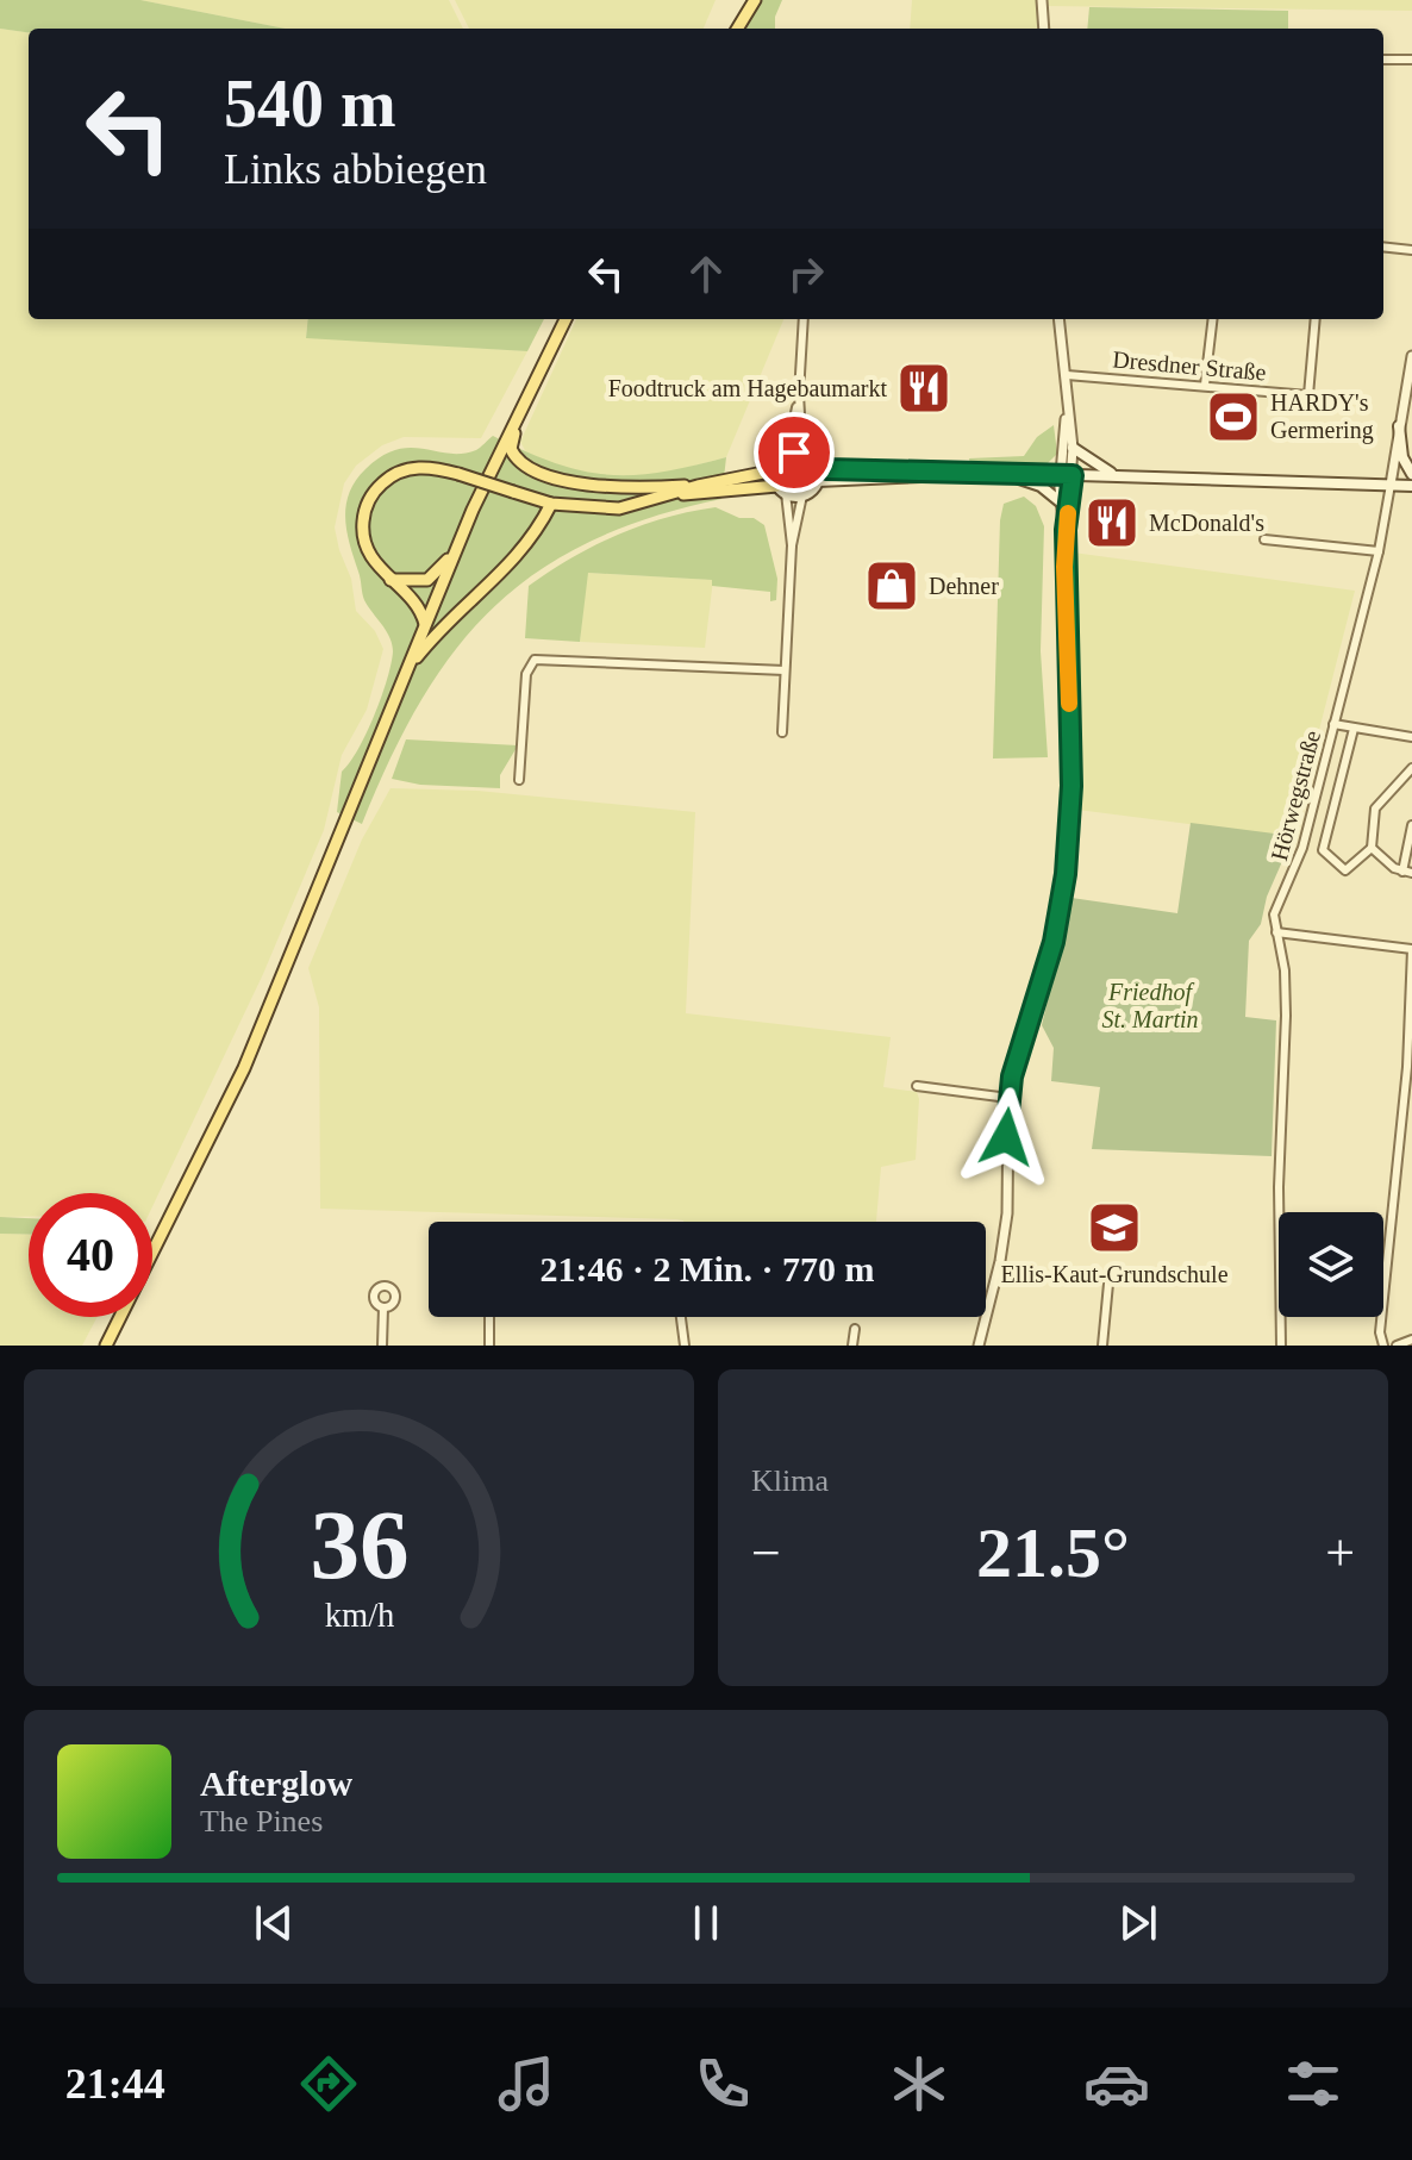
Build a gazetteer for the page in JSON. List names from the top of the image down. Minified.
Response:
{"streets":{"street":["Dresdner Straße","Hörwegstraße"]},"parks":["Friedhof St. Martin"],"places":{"restaurant":["Foodtruck am Hagebaumarkt","McDonald's"],"sports":["HARDY's Germering"],"shop":["Dehner"],"school or university":["Ellis-Kaut-Grundschule"]},"page":{"turn":["540 m","Links abbiegen"],"limit":"40","trip":"21:46 · 2 Min. · 770 m","tile":"Klima","heat":["−","21.5°","+"],"song":["Afterglow","The Pines"],"tabs":"21:44","gauge":["36","km/h"]}}
